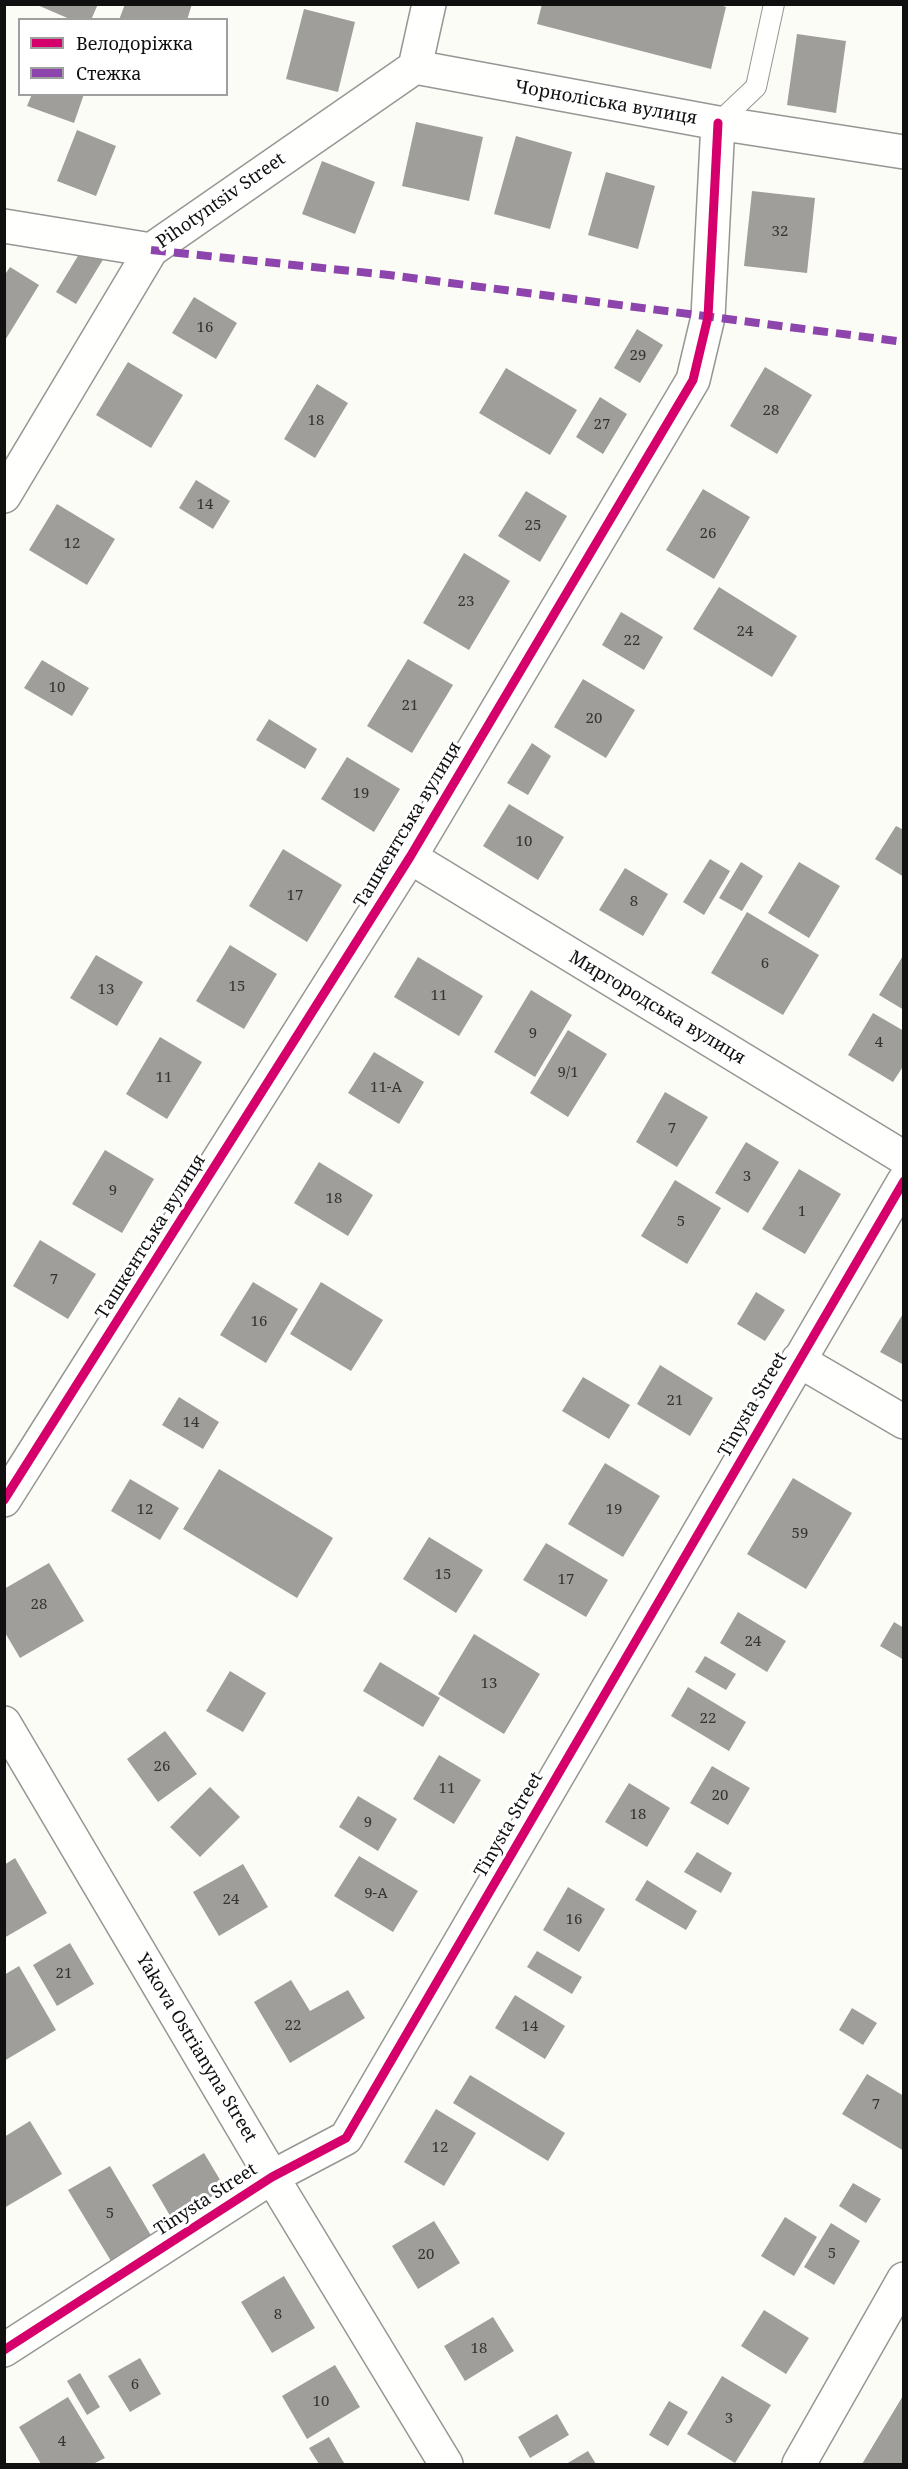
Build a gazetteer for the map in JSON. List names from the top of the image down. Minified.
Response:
{"streets":{"street":["Чорноліська вулиця","Pihotyntsiv Street","Ташкентська вулиця","Миргородська вулиця","Tinysta Street","Yakova Ostrianyna Street"]},"crossings":[["Чорноліська вулиця","Pihotyntsiv Street"],["Чорноліська вулиця","Ташкентська вулиця"],["Ташкентська вулиця","Миргородська вулиця"],["Tinysta Street","Yakova Ostrianyna Street"]],"house_numbers":["32","16","29","28","18","27","14","25","26","12","23","24","22","10","21","20","19","10","17","8","6","15","13","11","9","4","9/1","11","11-А","7","3","9","18","1","5","7","16","21","14","12","19","59","15","17","28","24","13","22","26","11","20","18","9","9-А","24","16","21","22","14","7","12","5","5","20","8","18","6","10","3","4"],"legend":["Велодоріжка","Стежка"]}
